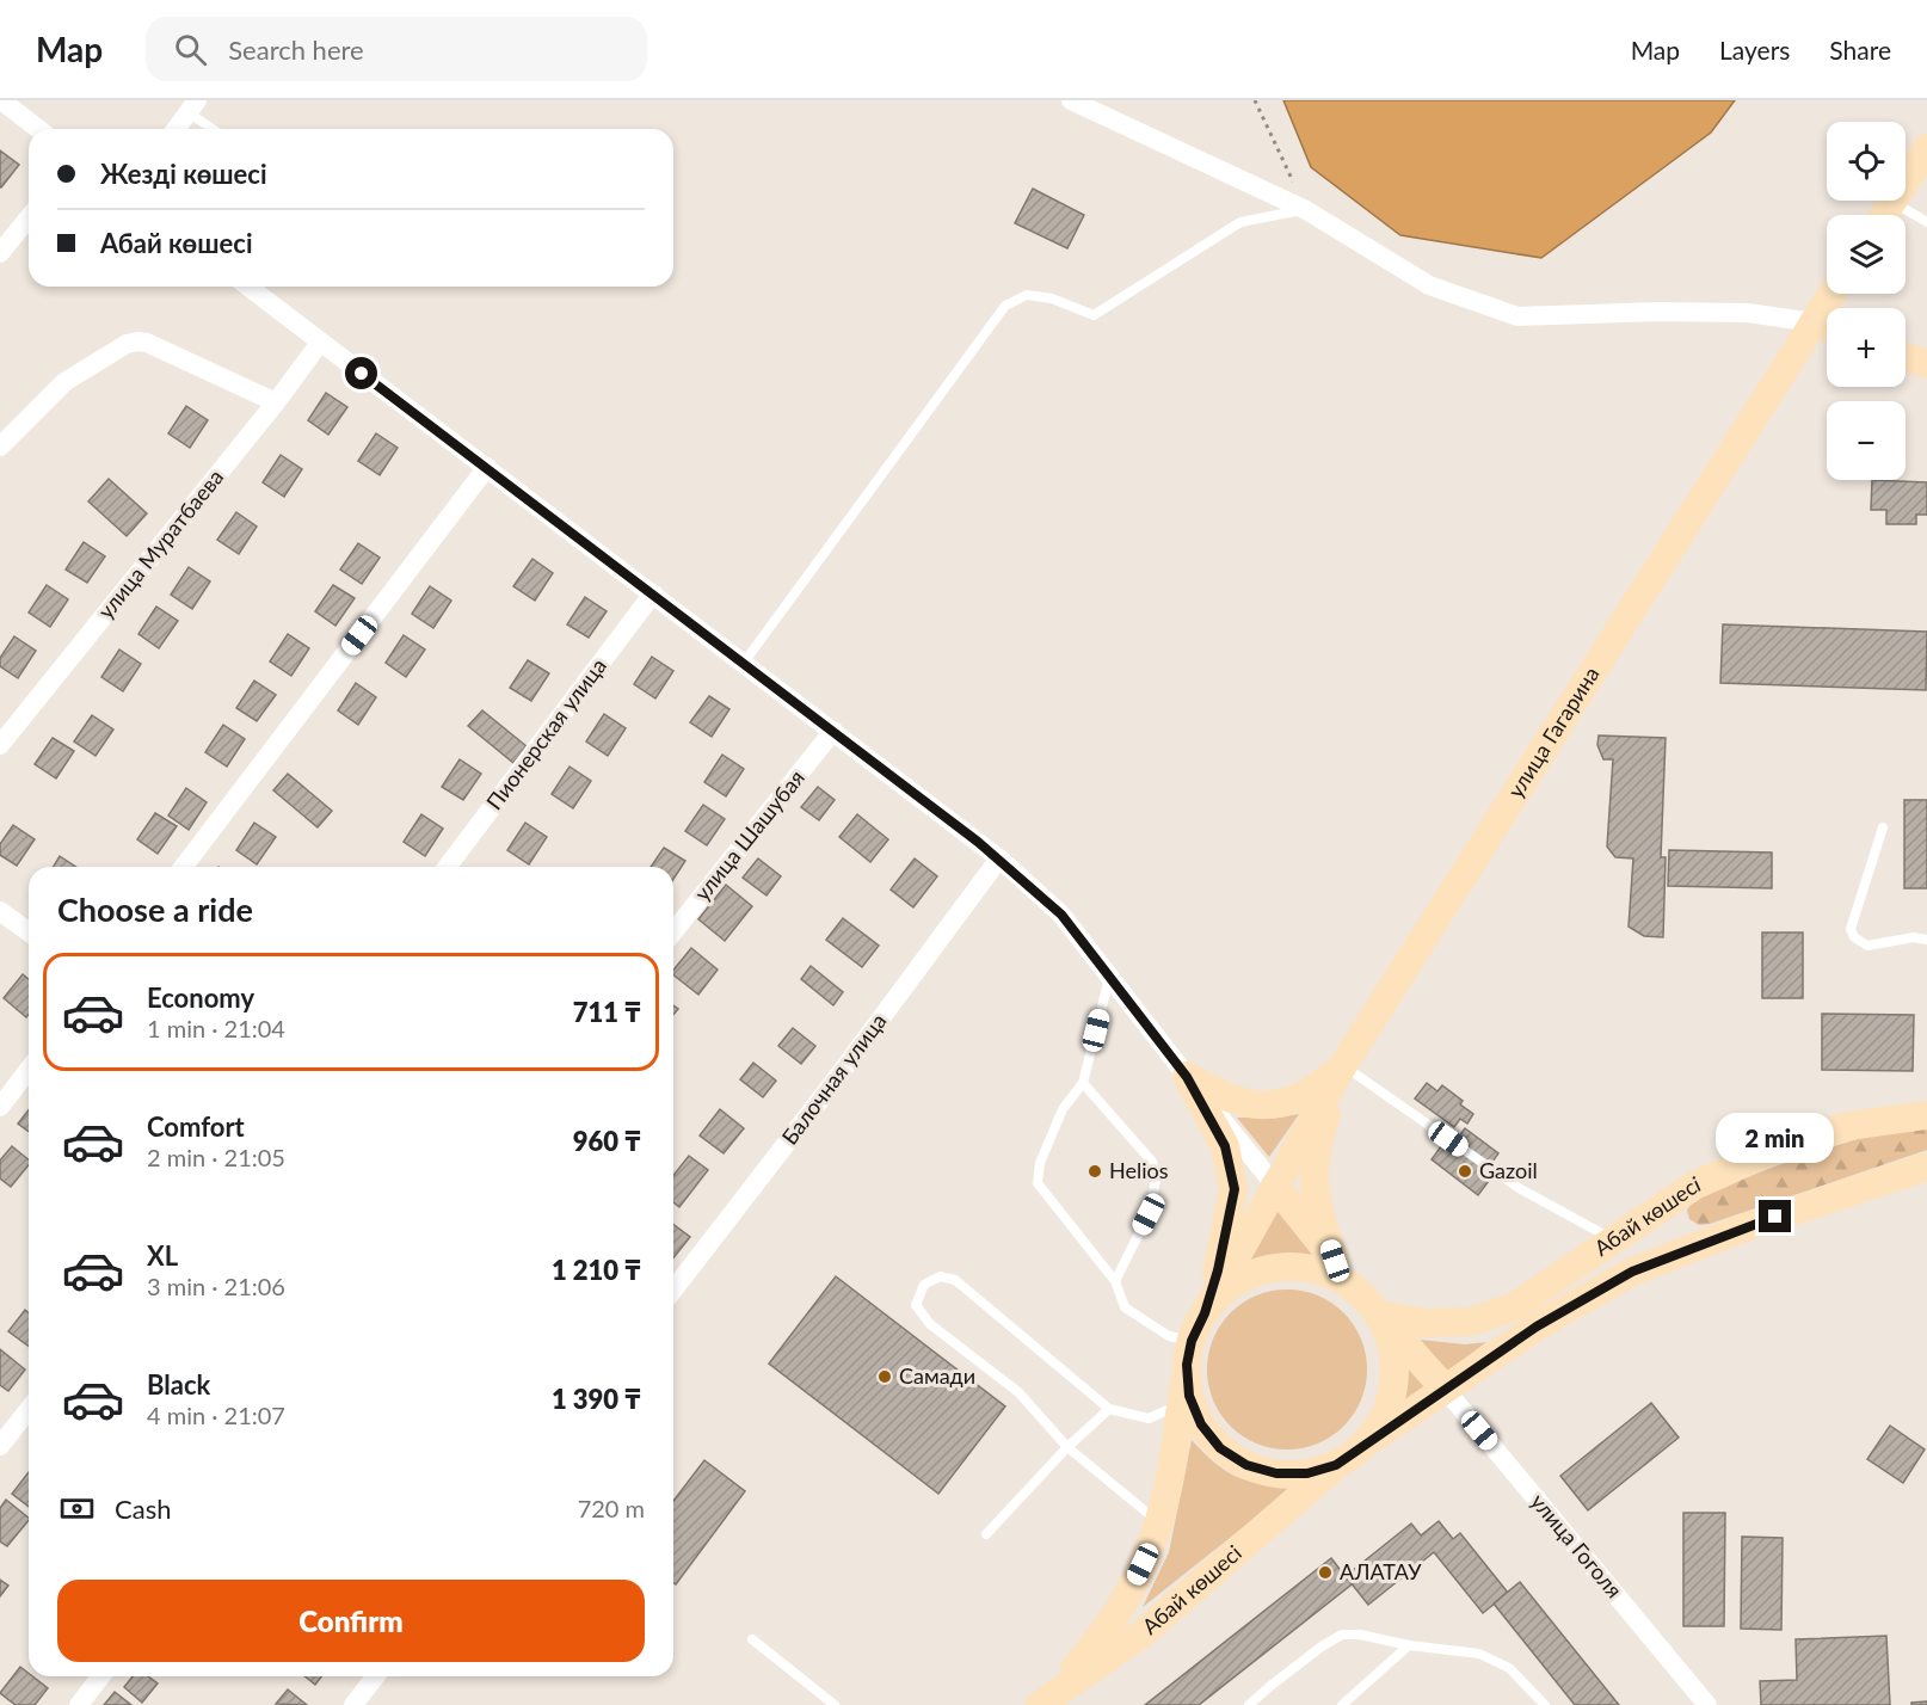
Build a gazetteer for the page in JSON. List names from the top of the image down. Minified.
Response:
{"streets":{"main road":["улица Гагарина","Абай көшесі"],"street":["улица Муратбаева","Пионерская улица","улица Шашубая","Балочная улица","улица Гоголя"]},"crossings":[["улица Гагарина","Абай көшесі"],["Абай көшесі","улица Гоголя"]],"places":["Helios","Gazoil","Самади","АЛАТАУ"],"page":{"header":"Map","search":"Search here","nav":["Map","Layers","Share"],"map_buttons":["+","−"],"banner":["Жезді көшесі","Абай көшесі"],"heading":"Choose a ride","list":[{"name":"Economy","note":"1 min · 21:04","value":"711 ₸"},{"name":"Comfort","note":"2 min · 21:05","value":"960 ₸"},{"name":"XL","note":"3 min · 21:06","value":"1 210 ₸"},{"name":"Black","note":"4 min · 21:07","value":"1 390 ₸"}],"bubble":"2 min","pay":["Cash","720 m"],"buttons":"Confirm"}}
